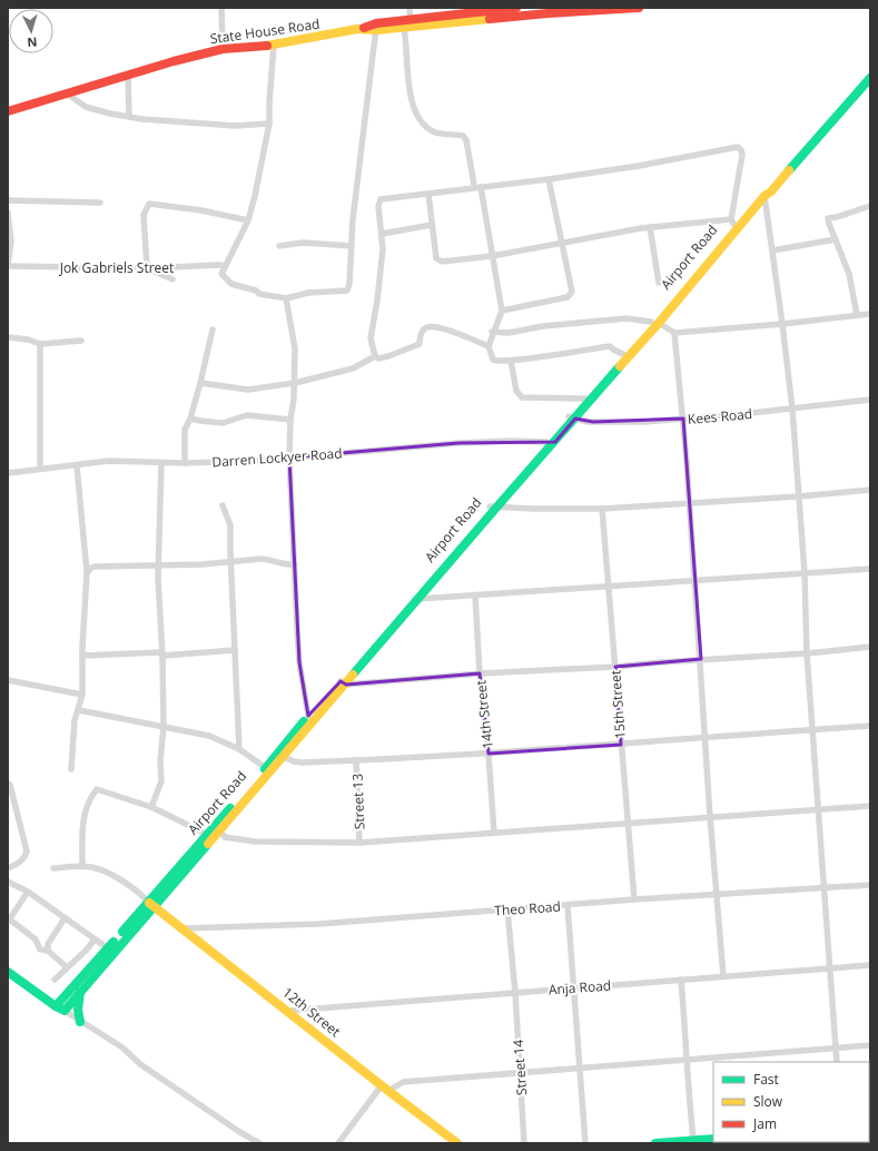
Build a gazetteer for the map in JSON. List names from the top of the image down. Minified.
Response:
{"streets":{"main road":["State House Road","Airport Road","12th Street"],"street":["Jok Gabriels Street","Kees Road","Darren Lockyer Road","15th Street","14th Street","Street 13","Theo Road","Anja Road","Street 14"]},"crossings":[["Airport Road","Kees Road"],["Airport Road","Darren Lockyer Road"],["Airport Road","12th Street"],["15th Street","Theo Road"],["Theo Road","12th Street"],["Theo Road","Street 14"],["Anja Road","12th Street"],["Anja Road","Street 14"]],"legend":["Fast","Slow","Jam"],"north":"bottom"}
